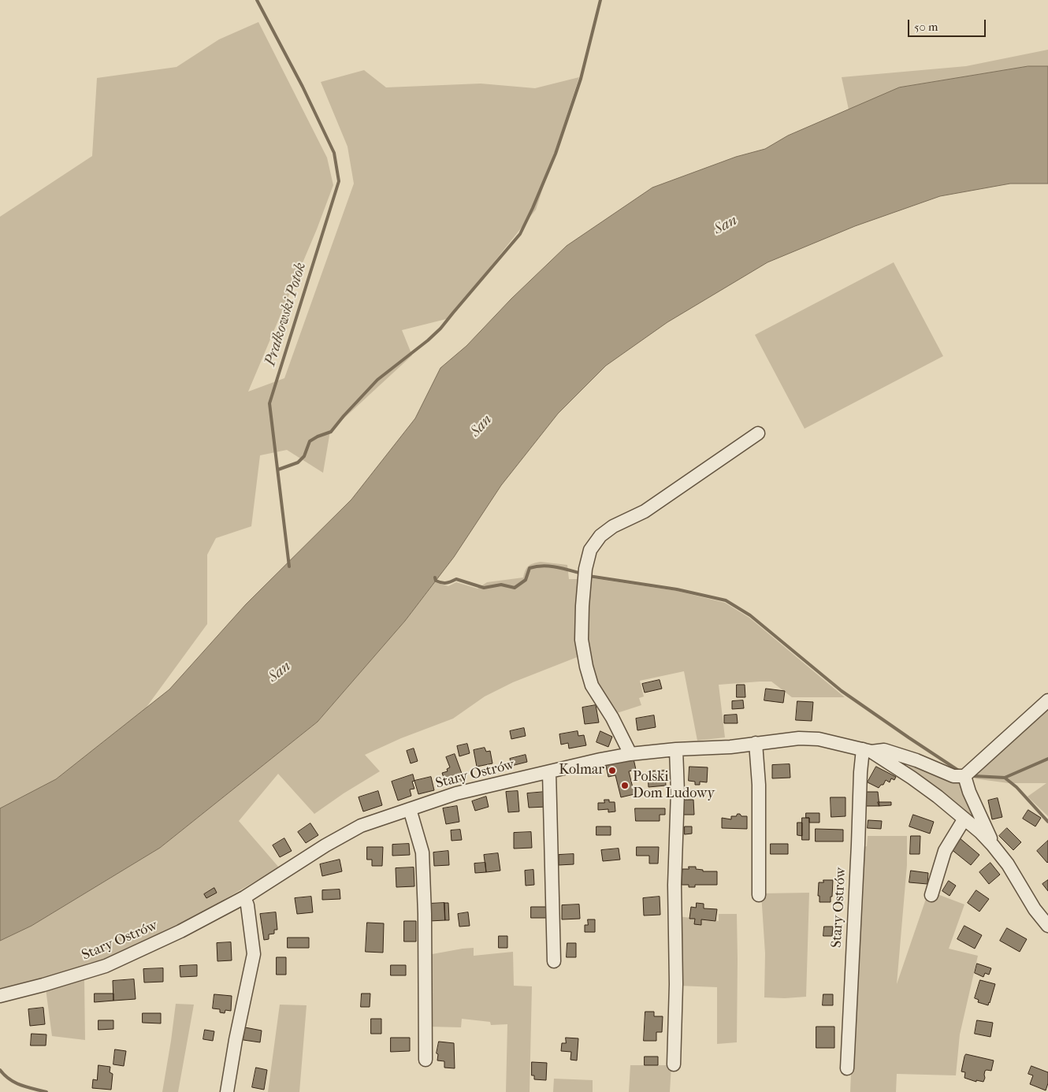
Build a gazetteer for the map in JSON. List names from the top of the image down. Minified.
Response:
{"streets":{"street":["Stary Ostrów"]},"water":["San","Prałkowski Potok"],"places":["Kolmar","Polski Dom Ludowy"],"scale_bar":"50 m"}
